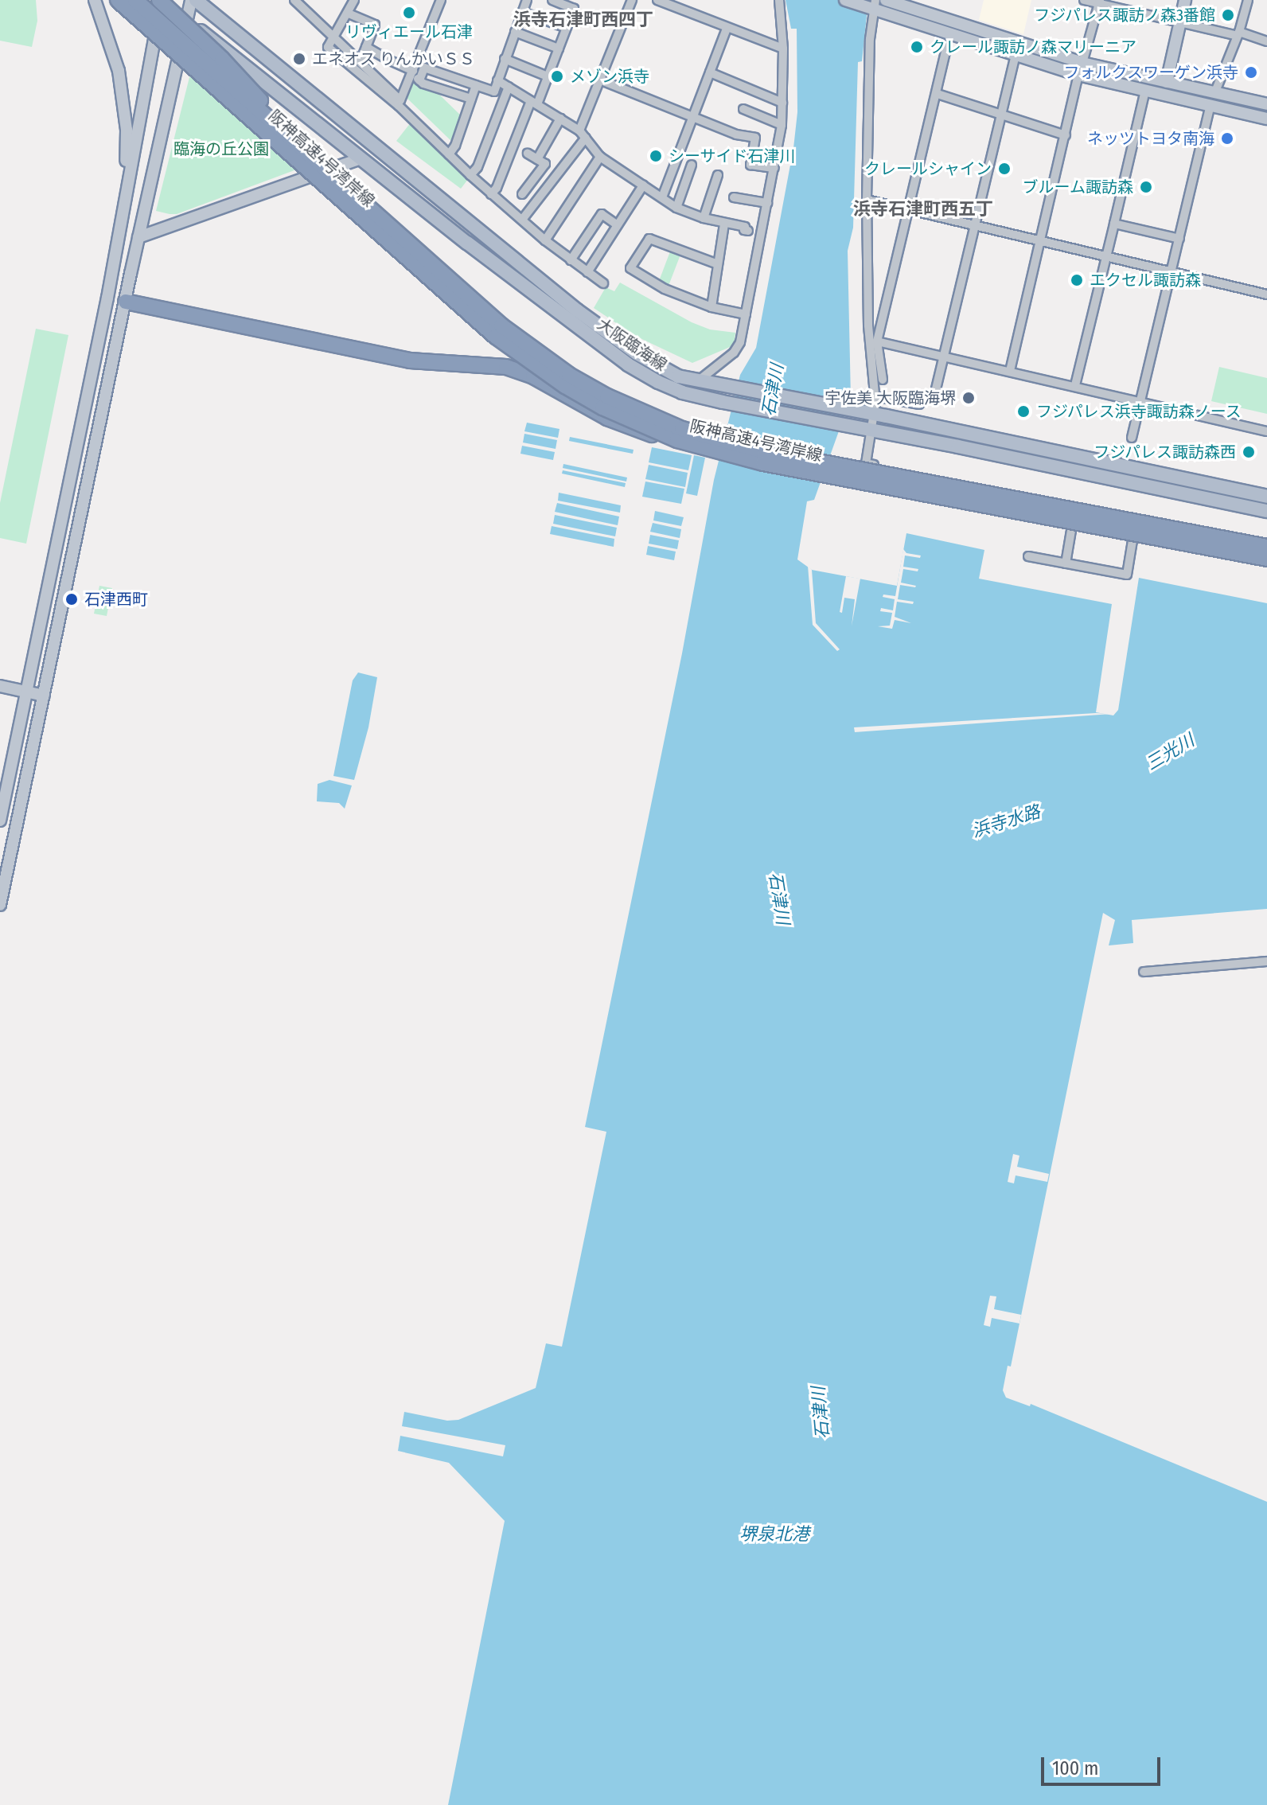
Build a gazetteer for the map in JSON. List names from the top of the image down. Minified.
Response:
{"streets":{"highway":["阪神高速4号湾岸線"],"main road":["大阪臨海線"]},"districts":["浜寺石津町西四丁","浜寺石津町西五丁"],"water":["石津川","三光川","浜寺水路","堺泉北港"],"parks":["臨海の丘公園"],"places":["リヴィエール石津","フジパレス諏訪ノ森3番館","クレール諏訪ノ森マリーニア","エネオス りんかいＳＳ","フォルクスワーゲン浜寺","メゾン浜寺","ネッツトヨタ南海","シーサイド石津川","クレールシャイン","ブルーム諏訪森","エクセル諏訪森","宇佐美 大阪臨海堺","フジパレス浜寺諏訪森ノース","フジパレス諏訪森西","石津西町"],"scale_bar":"100 m"}
